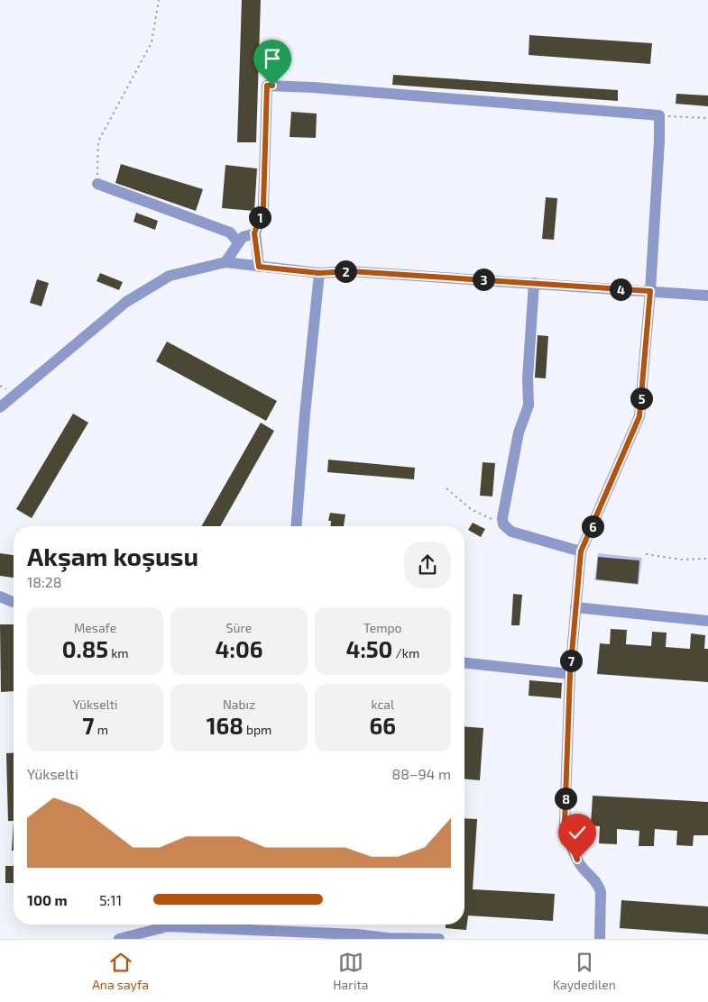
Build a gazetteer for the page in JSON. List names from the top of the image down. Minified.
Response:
{"page":{"pins":["1","2","3","4","5","6","7","8"],"heading":["Akşam koşusu","18:28"],"stats":[["Mesafe","0.85 km"],["Süre","4:06"],["Tempo","4:50 /km"],["Yükselti","7 m"],["Nabız","168 bpm"],["kcal","66"]],"chart":["Yükselti","88–94 m"],"list":[{"name":"100 m","note":"5:11"}],"tabs":["Ana sayfa","Harita","Kaydedilen"]}}
